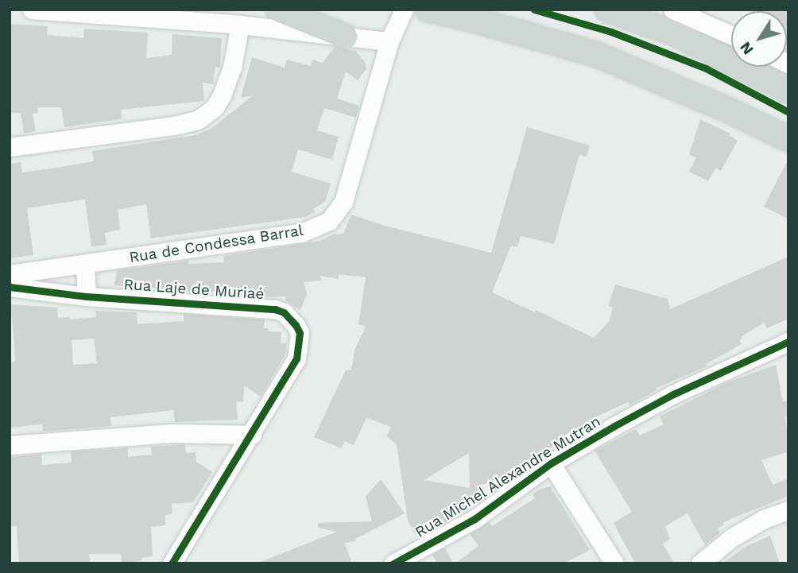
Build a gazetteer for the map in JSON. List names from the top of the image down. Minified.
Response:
{"streets":{"street":["Rua de Condessa Barral","Rua Laje de Muriaé","Rua Michel Alexandre Mutran"]},"north":"bottom left"}
